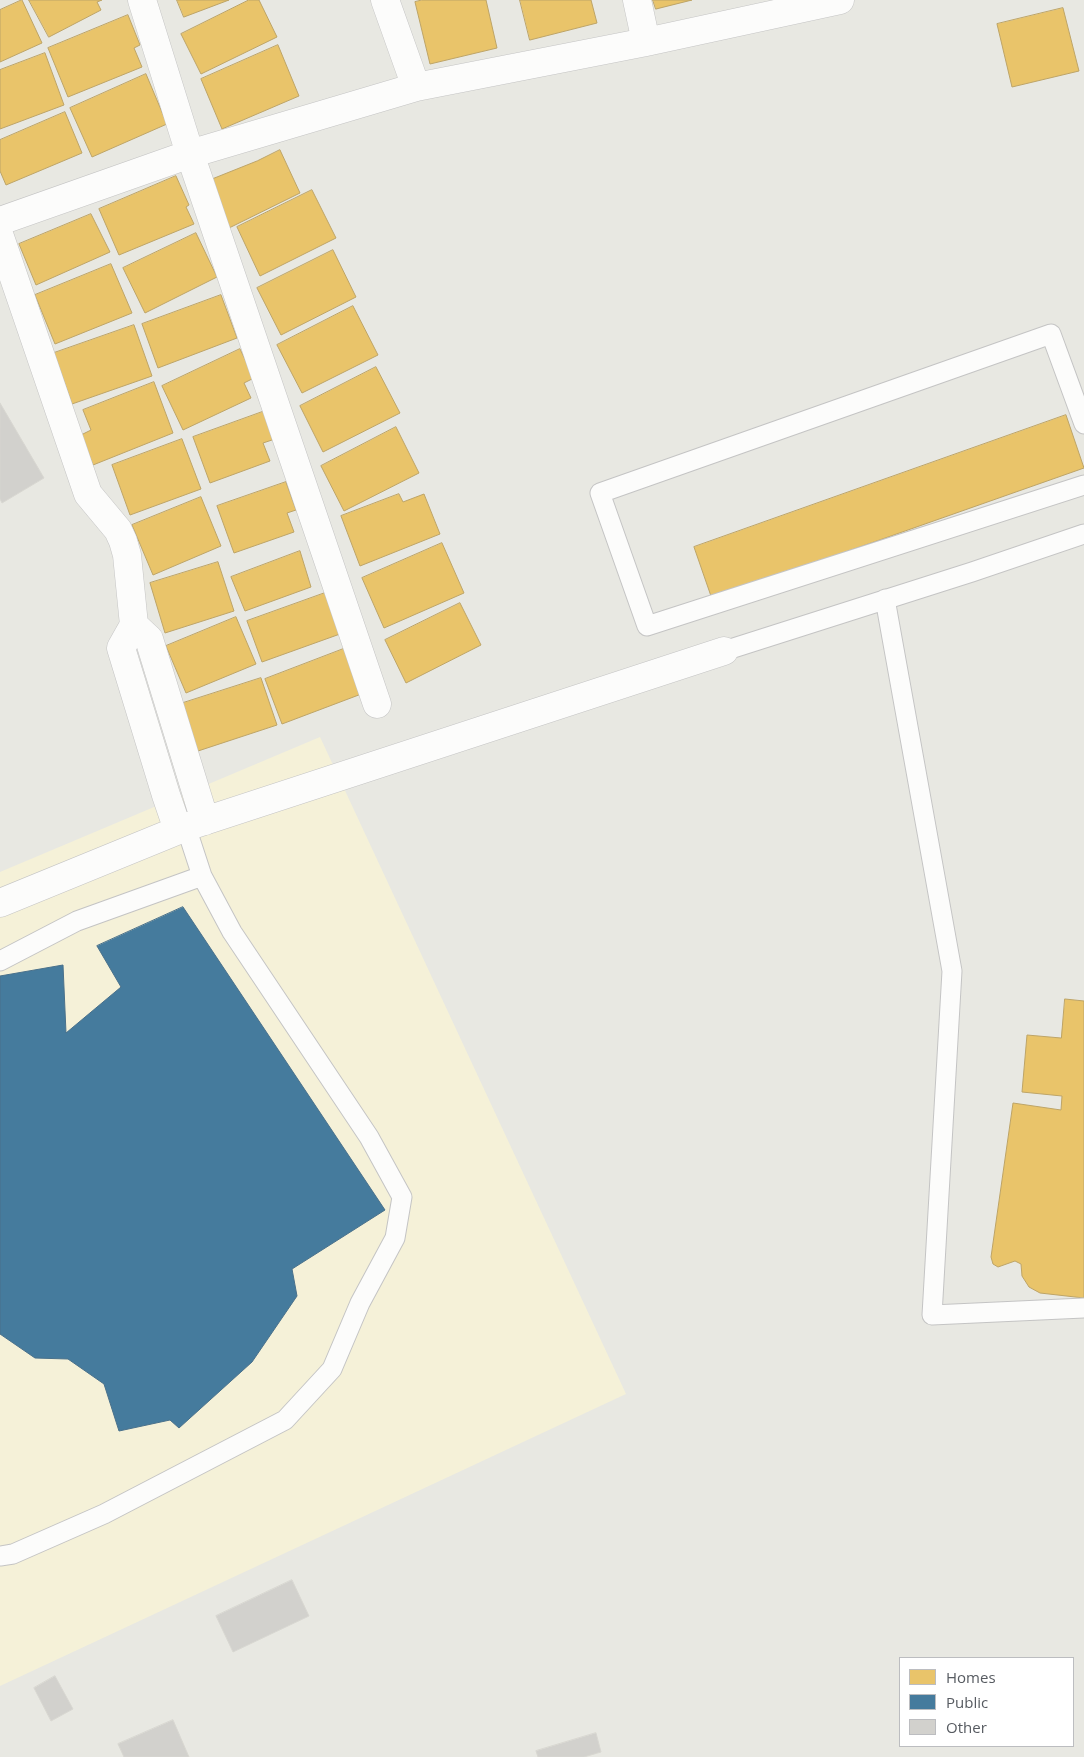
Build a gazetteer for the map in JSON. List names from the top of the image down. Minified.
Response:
{"legend":["Homes","Public","Other"]}
